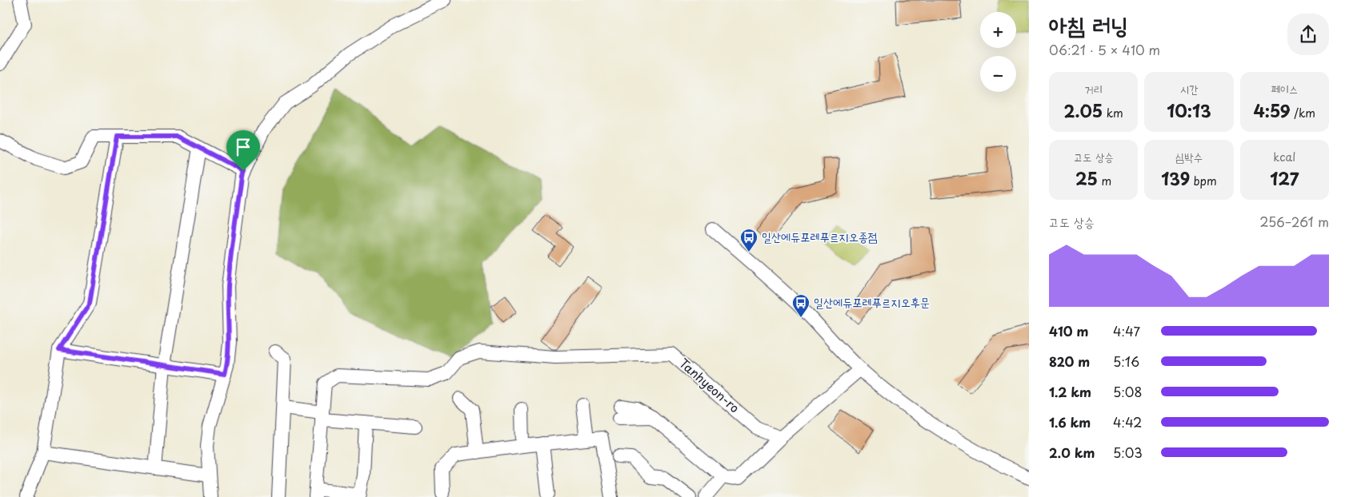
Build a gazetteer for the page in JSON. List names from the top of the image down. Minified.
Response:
{"streets":{"street":["Tanhyeon-ro"]},"places":{"bus stop":["일산에듀포레푸르지오종점","일산에듀포레푸르지오후문"]},"page":{"heading":["아침 러닝","06:21 · 5 × 410 m"],"map_buttons":["+","−"],"stats":[["거리","2.05 km"],["시간","10:13"],["페이스","4:59 /km"],["고도 상승","25 m"],["심박수","139 bpm"],["kcal","127"]],"chart":["고도 상승","256–261 m"],"list":[{"name":"410 m","note":"4:47"},{"name":"820 m","note":"5:16"},{"name":"1.2 km","note":"5:08"},{"name":"1.6 km","note":"4:42"},{"name":"2.0 km","note":"5:03"}]}}
